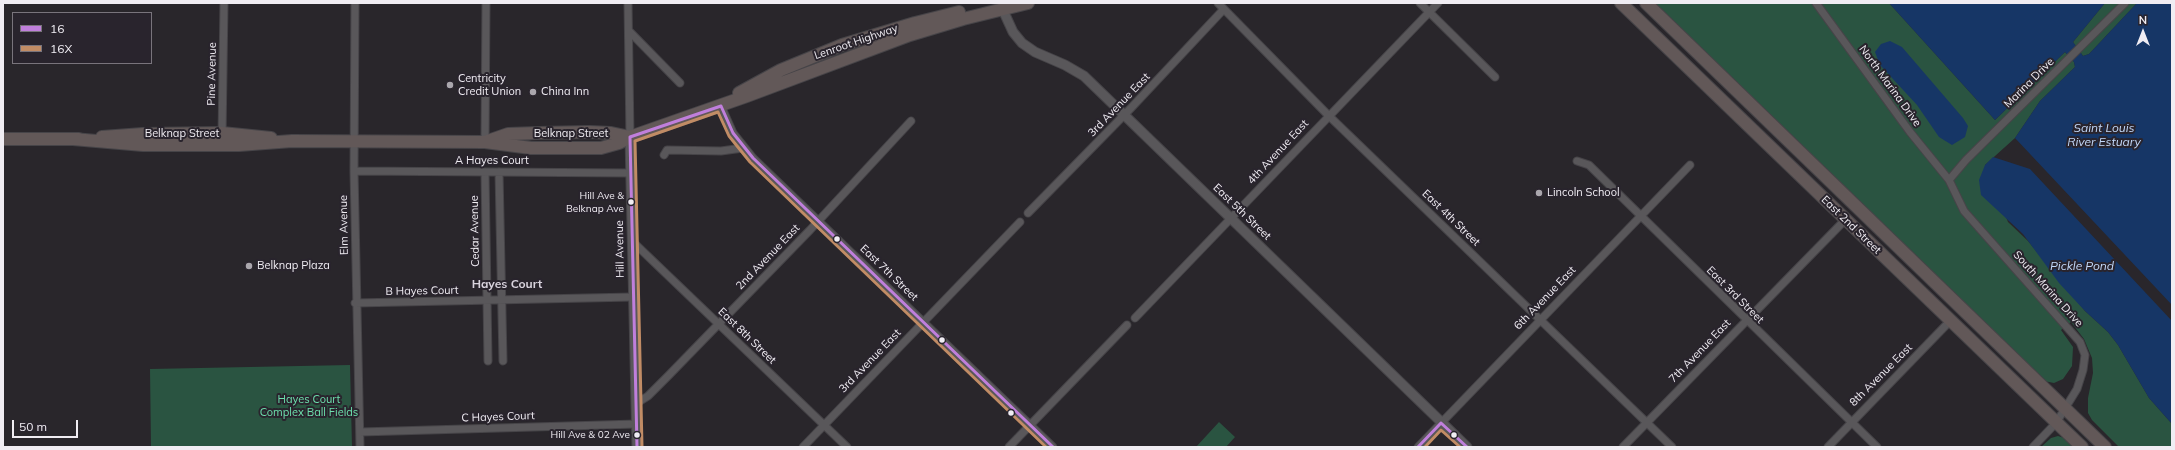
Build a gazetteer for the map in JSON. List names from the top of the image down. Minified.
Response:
{"streets":{"highway":["Lenroot Highway","Belknap Street","East 2nd Street"],"street":["Pine Avenue","Marina Drive","North Marina Drive","3rd Avenue East","4th Avenue East","A Hayes Court","East 5th Street","East 4th Street","Elm Avenue","Cedar Avenue","Hill Avenue","2nd Avenue East","East 7th Street","South Marina Drive","B Hayes Court","East 3rd Street","6th Avenue East","East 8th Street","7th Avenue East","8th Avenue East","C Hayes Court"]},"crossings":[["Lenroot Highway","Belknap Street"],["Lenroot Highway","East 5th Street"],["Lenroot Highway","Hill Avenue"],["Lenroot Highway","East 7th Street"],["Pine Avenue","Belknap Street"],["Marina Drive","North Marina Drive"],["Marina Drive","South Marina Drive"],["North Marina Drive","South Marina Drive"],["3rd Avenue East","East 5th Street"],["3rd Avenue East","East 4th Street"],["3rd Avenue East","East 7th Street"],["3rd Avenue East","East 8th Street"],["Belknap Street","Elm Avenue"],["Belknap Street","Hill Avenue"],["4th Avenue East","East 5th Street"],["4th Avenue East","East 4th Street"],["A Hayes Court","Elm Avenue"],["A Hayes Court","Cedar Avenue"],["A Hayes Court","Hill Avenue"],["East 5th Street","6th Avenue East"],["East 4th Street","6th Avenue East"],["East 4th Street","7th Avenue East"],["Elm Avenue","B Hayes Court"],["Elm Avenue","C Hayes Court"],["East 2nd Street","South Marina Drive"],["East 2nd Street","7th Avenue East"],["East 2nd Street","8th Avenue East"],["Cedar Avenue","B Hayes Court"],["Hill Avenue","2nd Avenue East"],["Hill Avenue","B Hayes Court"],["Hill Avenue","East 8th Street"],["Hill Avenue","C Hayes Court"],["2nd Avenue East","East 7th Street"],["2nd Avenue East","East 8th Street"],["East 3rd Street","6th Avenue East"],["East 3rd Street","7th Avenue East"],["East 3rd Street","8th Avenue East"]],"districts":["Hayes Court"],"water":["Saint Louis River Estuary","Pickle Pond"],"parks":["Hayes Court Complex Ball Fields"],"places":["Centricity Credit Union","China Inn","Lincoln School","Hill Ave & Belknap Ave","Belknap Plaza","Hill Ave & 02 Ave"],"lines":["transit line 16","transit line 16X"],"legend":["16","16X"],"scale_bar":"50 m","north":"top"}
